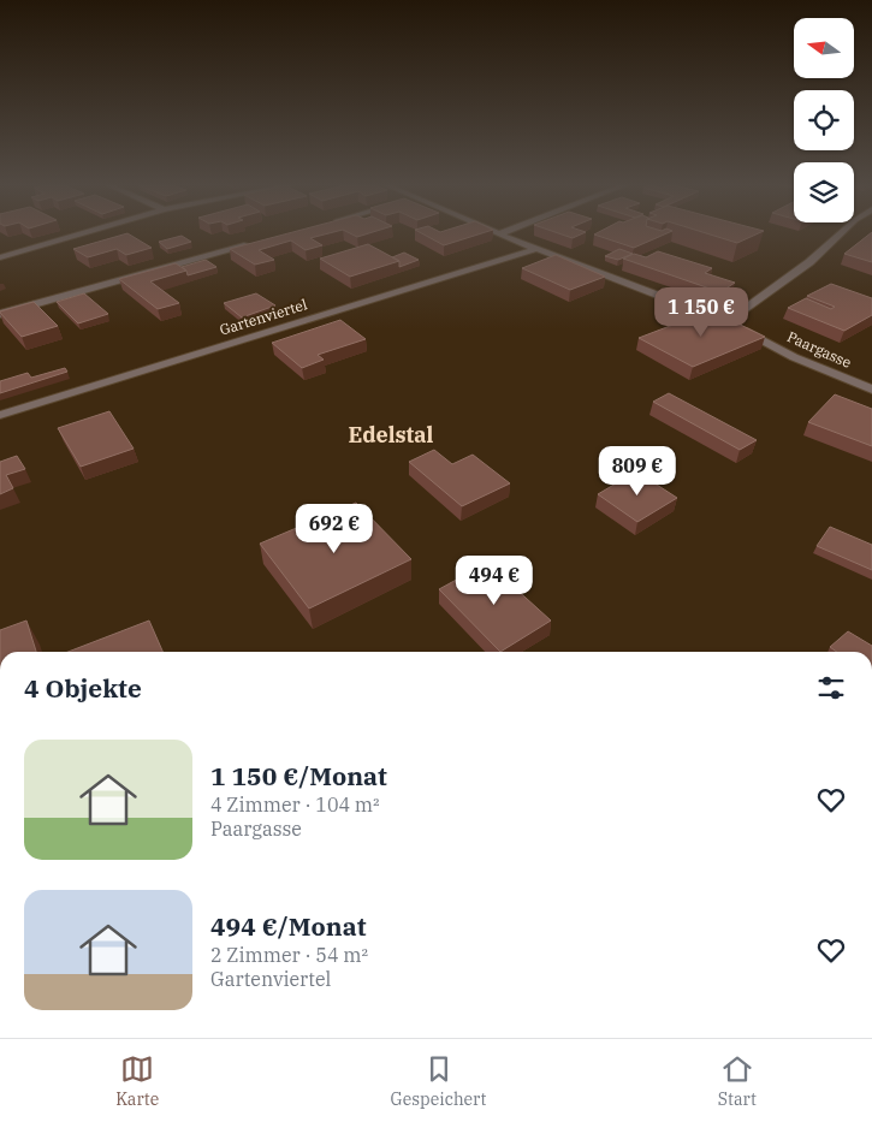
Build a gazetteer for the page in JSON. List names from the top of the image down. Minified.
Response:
{"streets":{"street":["Gartenviertel","Paargasse"]},"crossings":[["Gartenviertel","Paargasse"]],"districts":["Edelstal"],"north":"left","page":{"price":["1 150 €","809 €","692 €","494 €"],"heading":"4 Objekte","list":[{"name":"1 150 €/Monat","note":"4 Zimmer · 104 m² · Paargasse"},{"name":"494 €/Monat","note":"2 Zimmer · 54 m² · Gartenviertel"}],"tabs":["Karte","Gespeichert","Start"]}}
